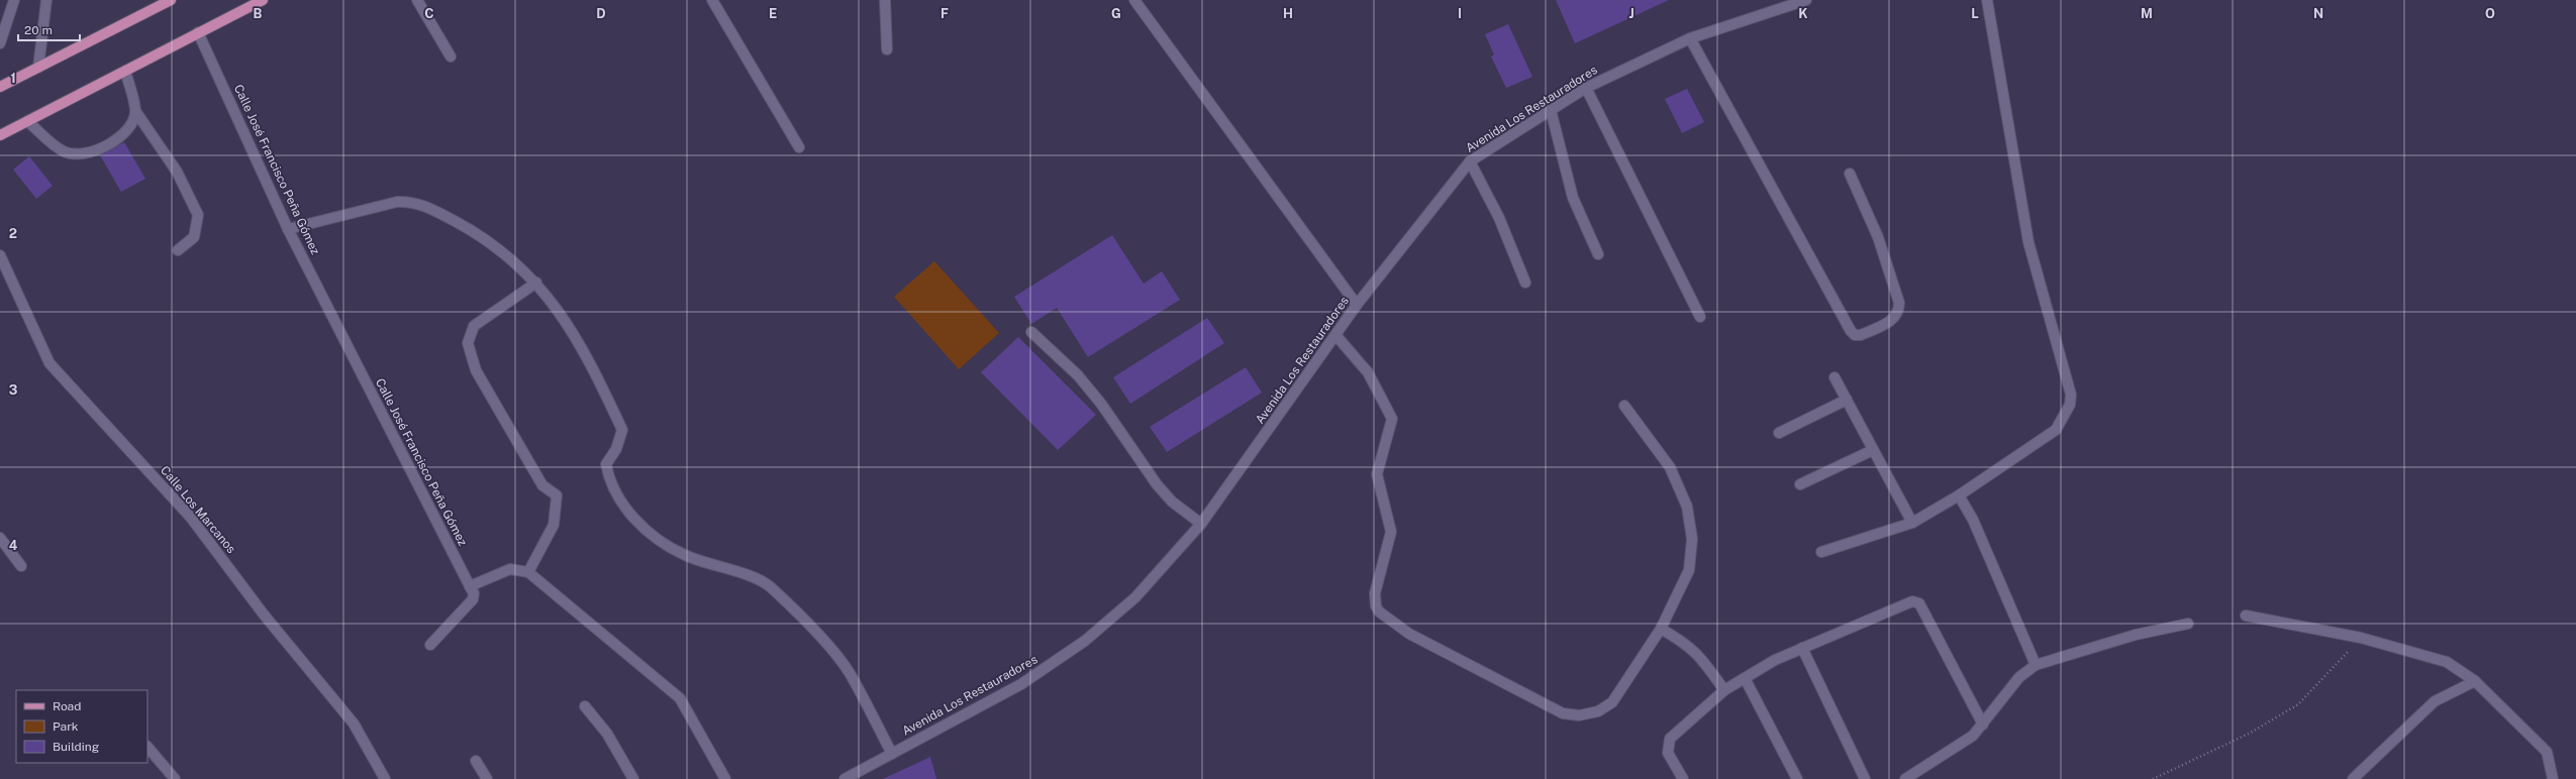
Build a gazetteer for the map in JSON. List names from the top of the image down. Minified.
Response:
{"streets":{"street":["Avenida Los Restauradores","Calle José Francisco Peña Gómez","Calle Los Marcanos"]},"legend":["Road","Park","Building"],"scale_bar":"20 m","grid":{"columns":["B","C","D","E","F","G","H","I","J","K","L","M","N","O"],"rows":["1","2","3","4"]}}
